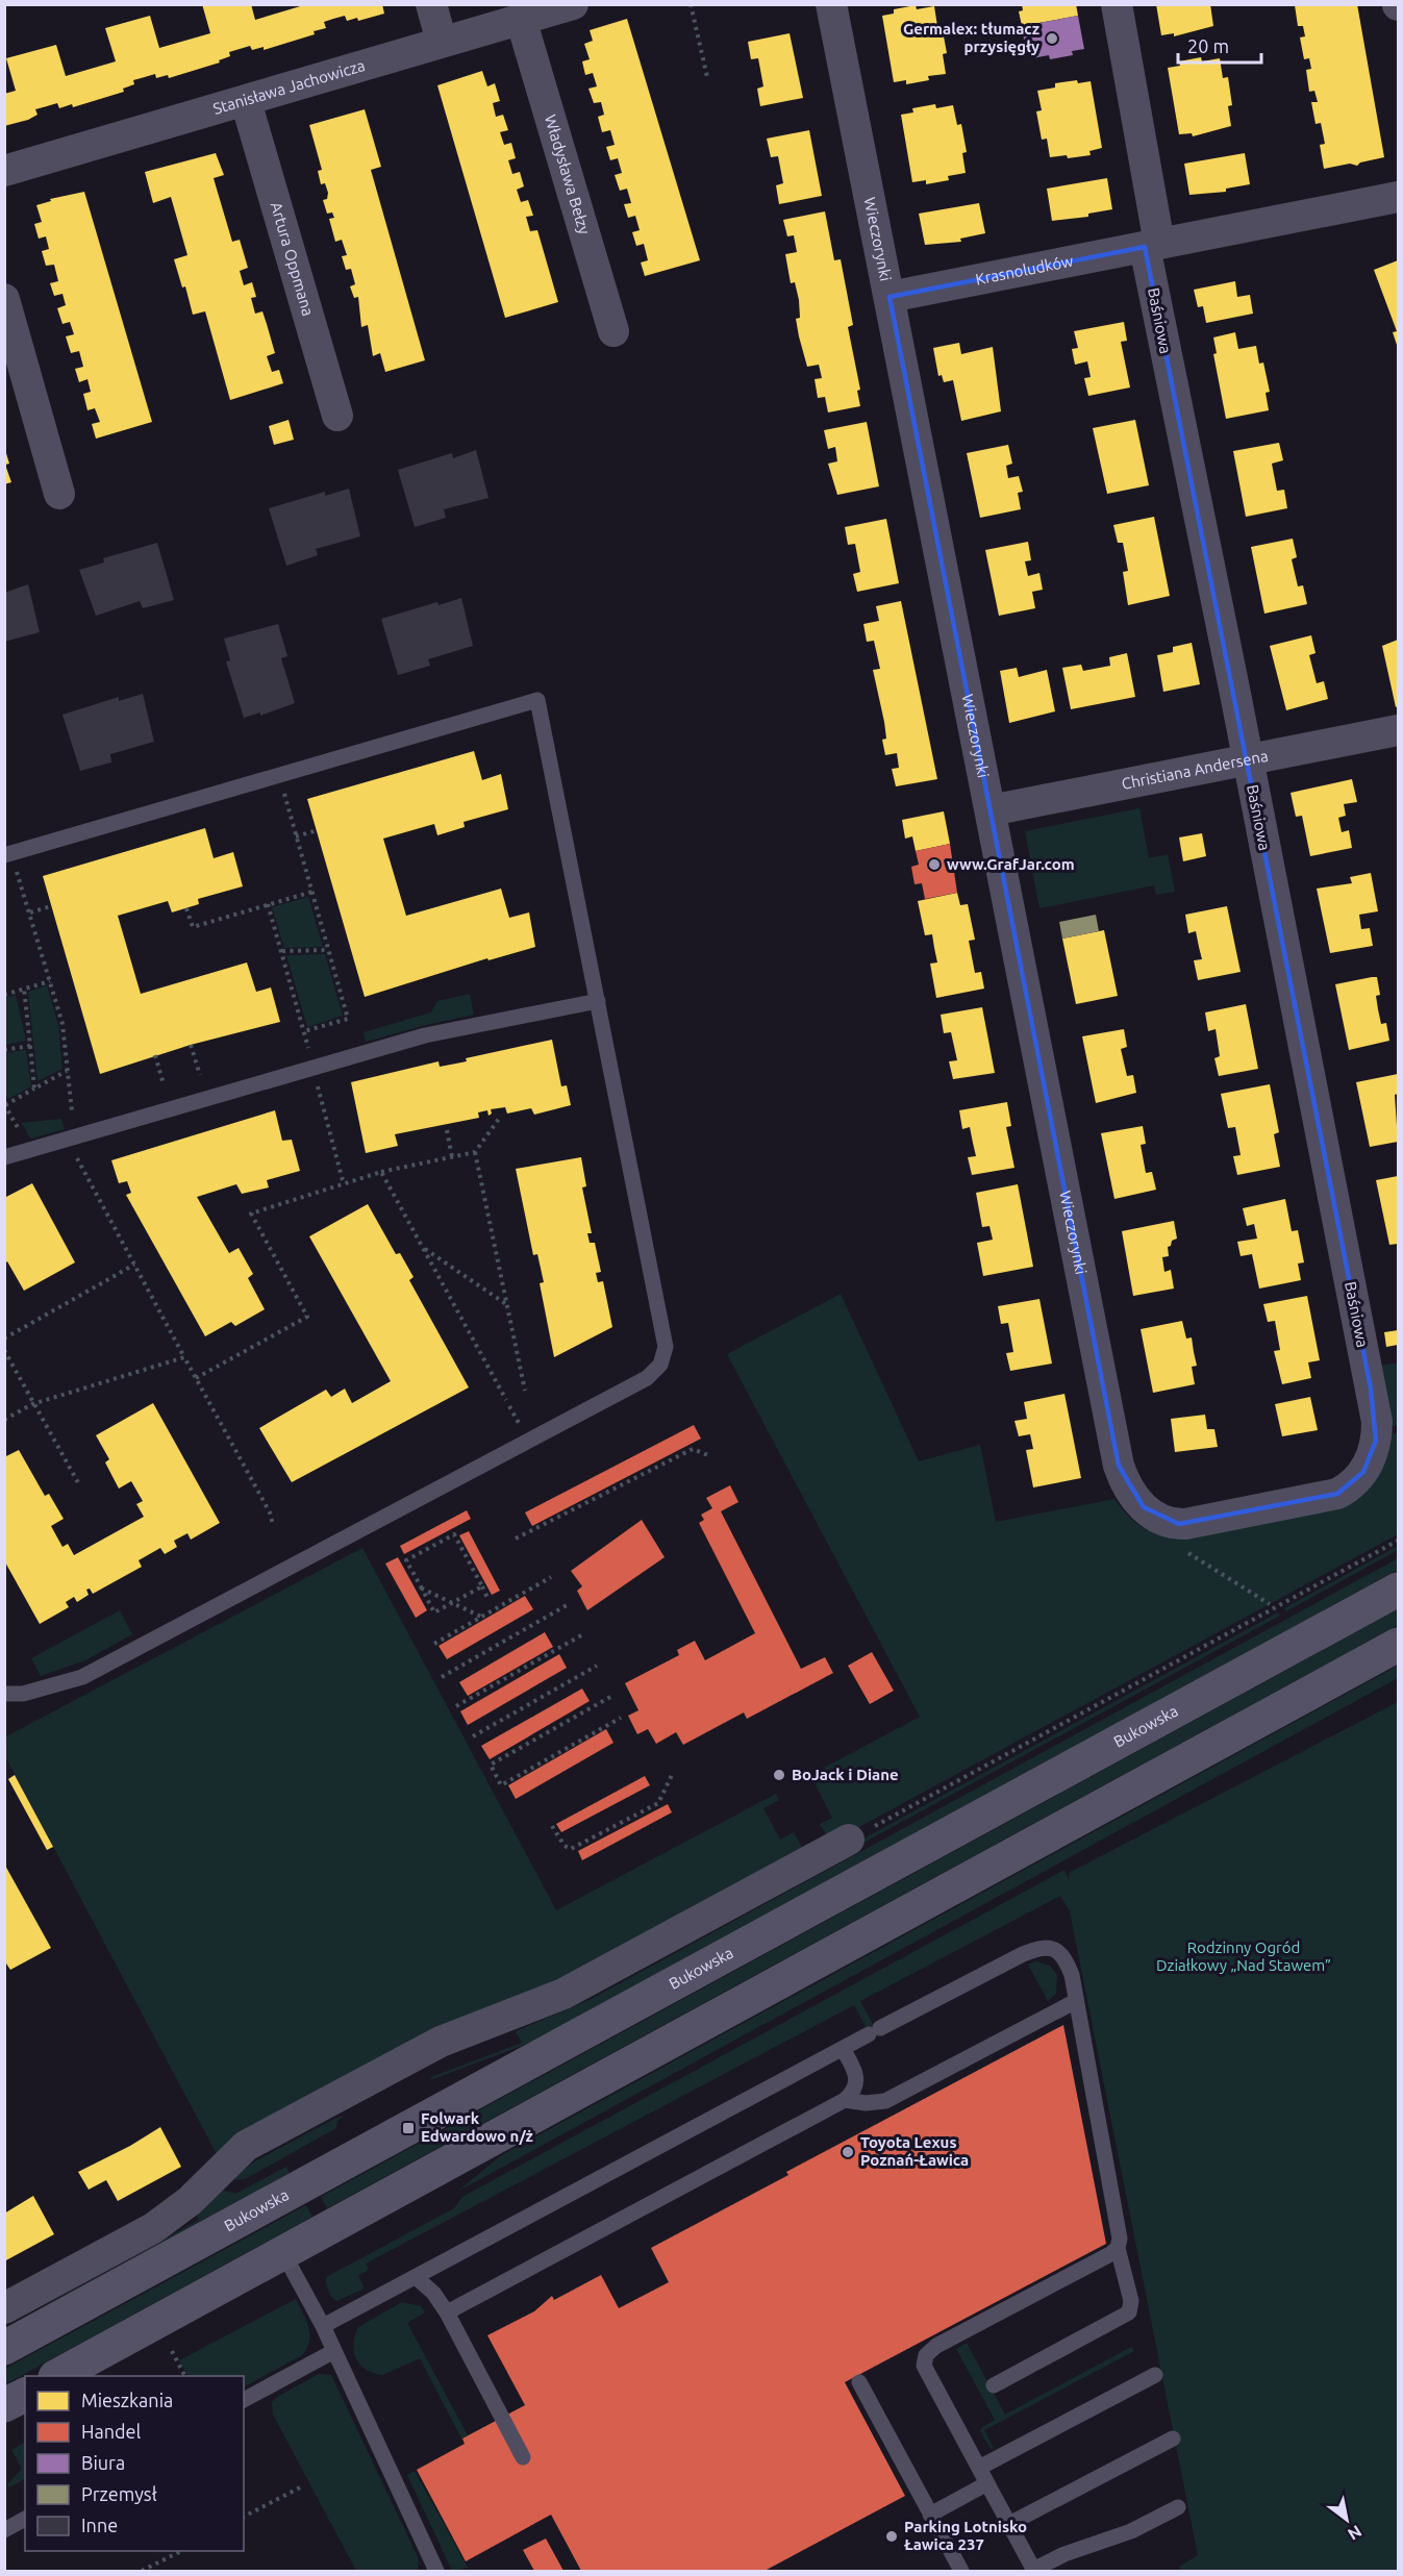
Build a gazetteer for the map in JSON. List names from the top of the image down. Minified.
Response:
{"streets":{"main road":["Bukowska"],"street":["Stanisława Jachowicza","Władysława Bełzy","Wieczorynki","Artura Oppmana","Krasnoludków","Baśniowa","Christiana Andersena"]},"crossings":[["Stanisława Jachowicza","Władysława Bełzy"],["Stanisława Jachowicza","Artura Oppmana"],["Wieczorynki","Krasnoludków"],["Wieczorynki","Baśniowa"],["Wieczorynki","Christiana Andersena"],["Krasnoludków","Baśniowa"],["Baśniowa","Christiana Andersena"]],"parks":["Rodzinny Ogród Działkowy „Nad Stawem”"],"places":{"other":["Germalex: tłumacz przysięgły","www.GrafJar.com","BoJack i Diane","Toyota Lexus Poznań-Ławica","Parking Lotnisko Ławica 237"],"transit":["Folwark Edwardowo n/ż"]},"legend":["Mieszkania","Handel","Biura","Przemysł","Inne"],"scale_bar":"20 m","north":"bottom right"}
